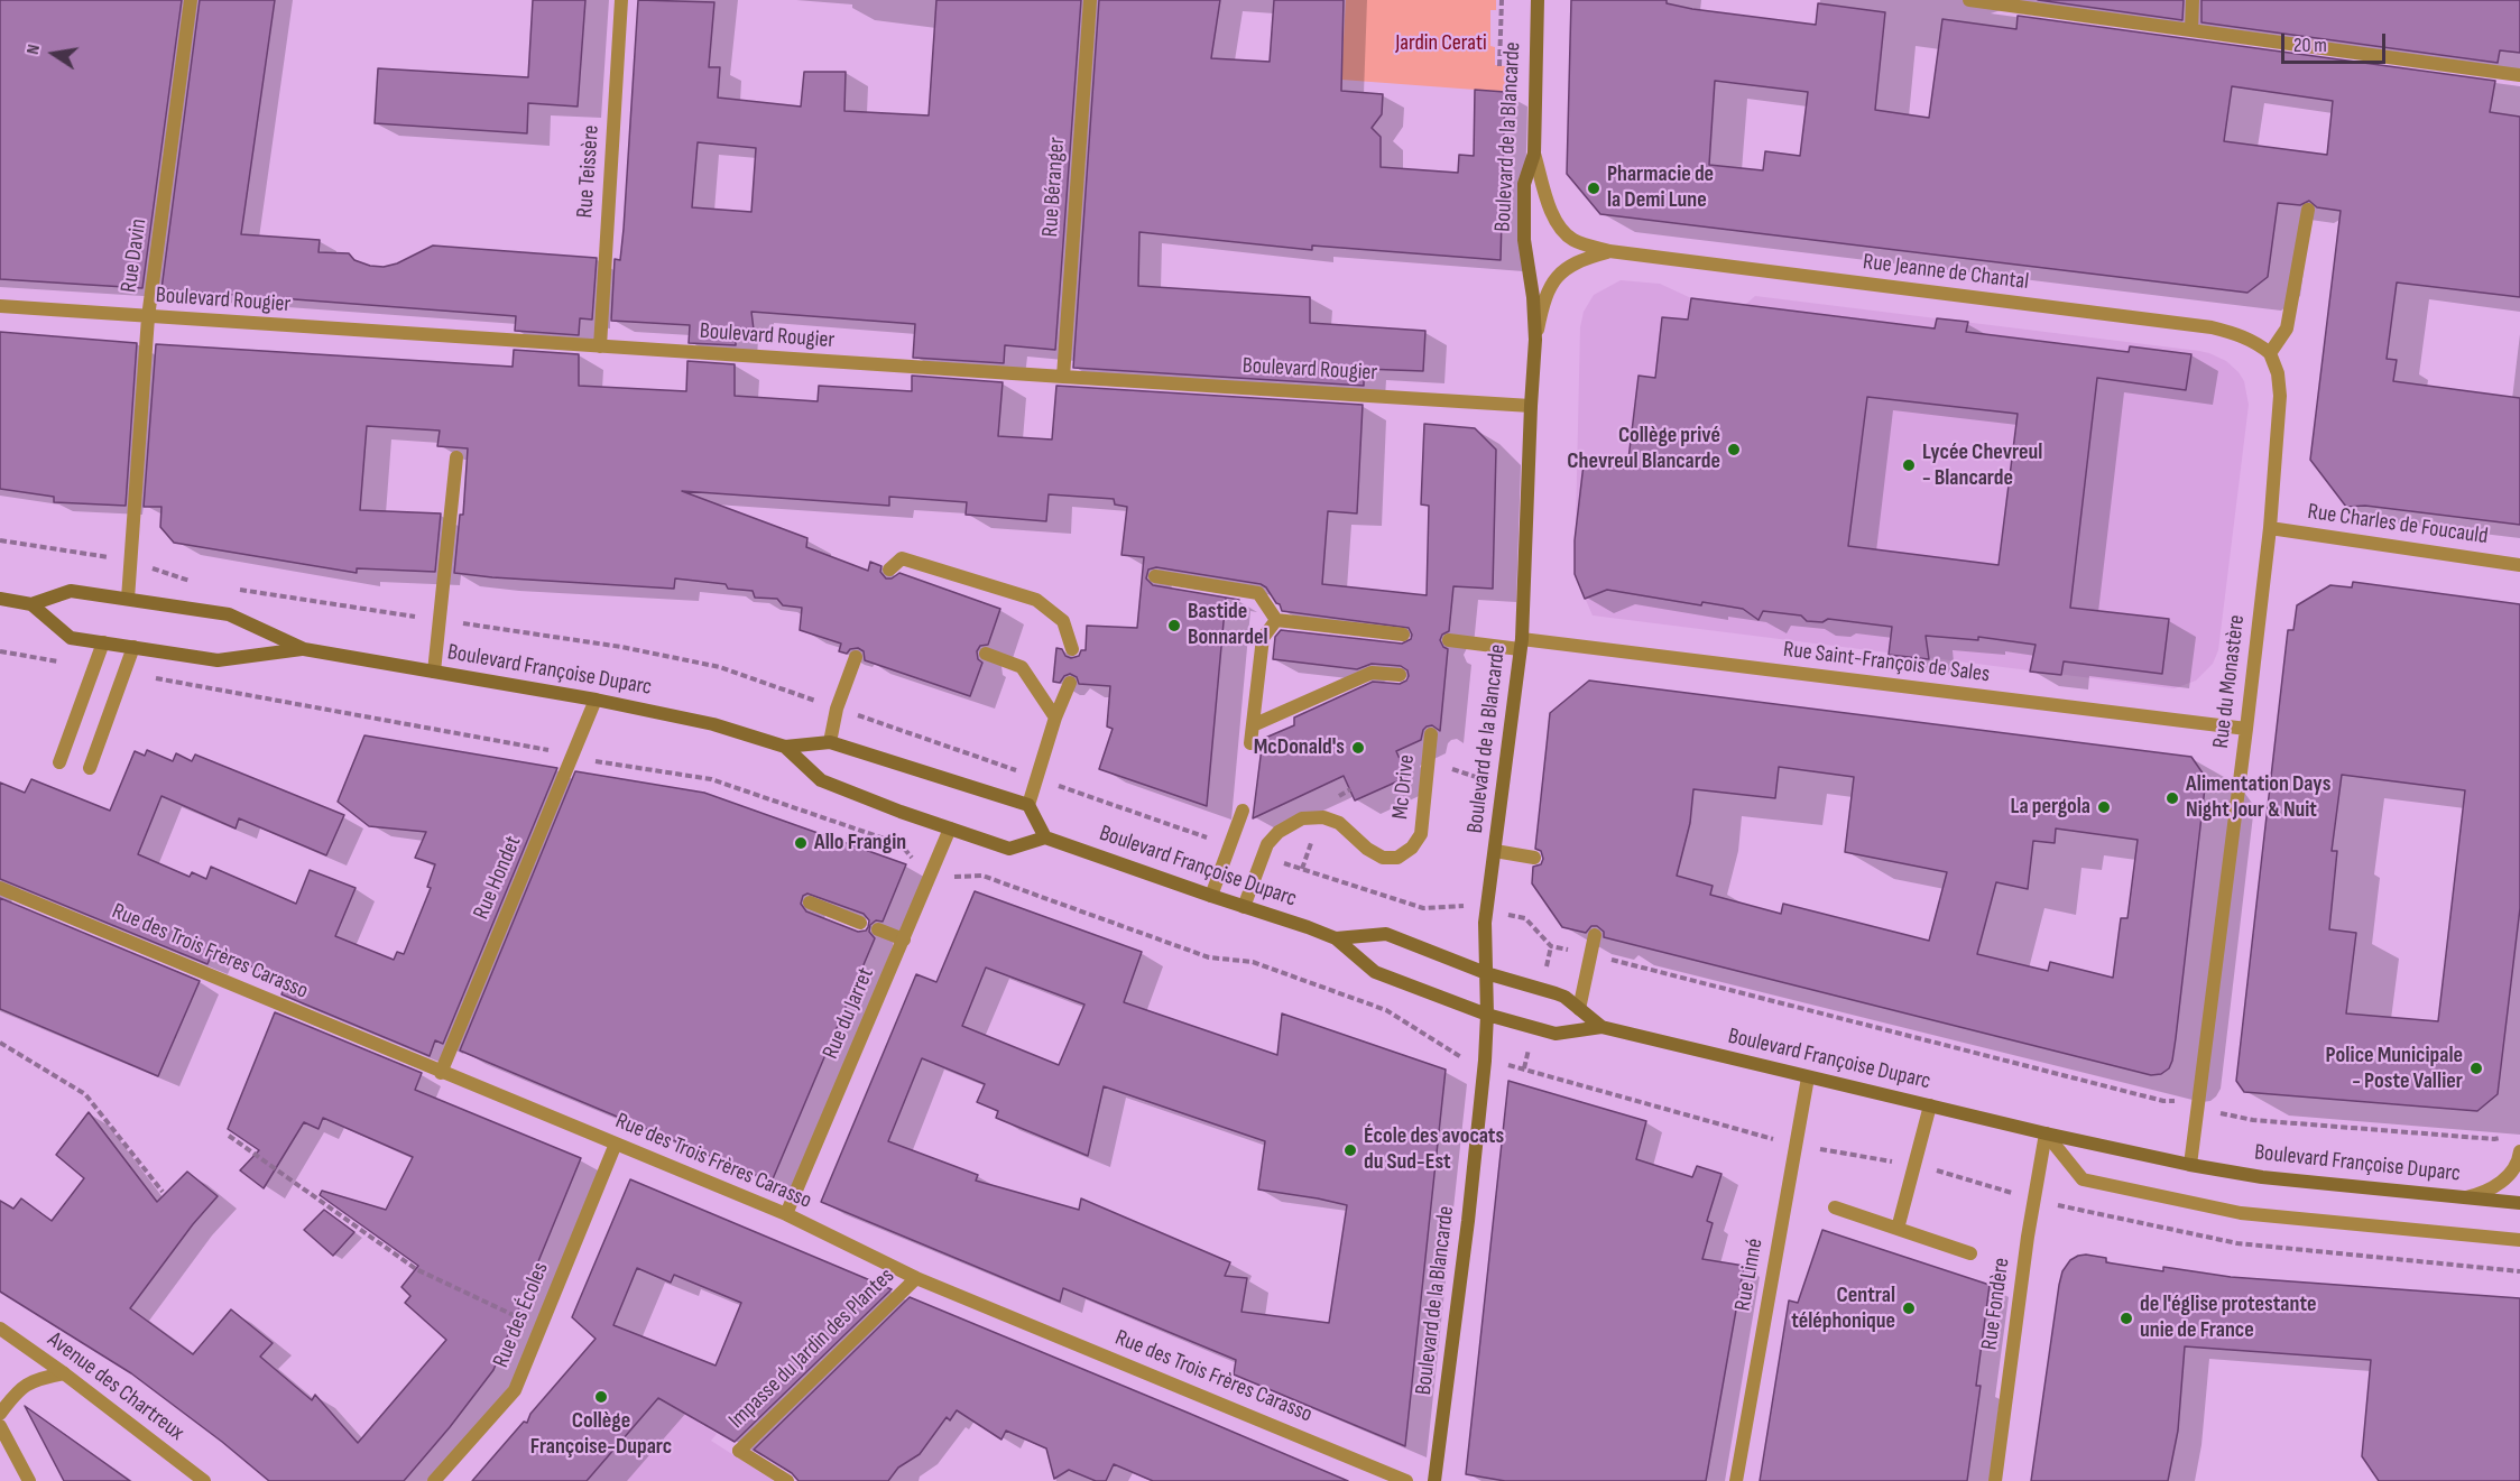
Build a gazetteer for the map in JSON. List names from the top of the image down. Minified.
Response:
{"streets":{"main road":["Boulevard de la Blancarde","Boulevard Françoise Duparc"],"street":["Rue Teissère","Rue Béranger","Rue Davin","Rue Jeanne de Chantal","Boulevard Rougier","Rue Charles de Foucauld","Rue Saint-François de Sales","Rue du Monastère","Mc Drive","Rue Hondet","Rue des Trois Frères Carasso","Rue du Jarret","Rue Linné","Rue Fondère","Rue des Écoles","Impasse du Jardin des Plantes","Avenue des Chartreux"]},"crossings":[["Boulevard de la Blancarde","Rue Jeanne de Chantal"],["Boulevard de la Blancarde","Boulevard Rougier"],["Boulevard de la Blancarde","Rue Saint-François de Sales"],["Boulevard de la Blancarde","Boulevard Françoise Duparc"],["Rue Teissère","Boulevard Rougier"],["Rue Béranger","Boulevard Rougier"],["Rue Davin","Boulevard Rougier"],["Rue Davin","Boulevard Françoise Duparc"],["Rue Jeanne de Chantal","Rue du Monastère"],["Rue Charles de Foucauld","Rue du Monastère"],["Rue Saint-François de Sales","Rue du Monastère"],["Boulevard Françoise Duparc","Rue du Monastère"],["Boulevard Françoise Duparc","Mc Drive"],["Boulevard Françoise Duparc","Rue Hondet"],["Boulevard Françoise Duparc","Rue du Jarret"],["Boulevard Françoise Duparc","Rue Linné"],["Boulevard Françoise Duparc","Rue Fondère"],["Rue Hondet","Rue des Trois Frères Carasso"],["Rue des Trois Frères Carasso","Rue du Jarret"],["Rue des Trois Frères Carasso","Rue des Écoles"],["Rue des Trois Frères Carasso","Impasse du Jardin des Plantes"]],"parks":["Jardin Cerati"],"places":["Pharmacie de la Demi Lune","Collège privé Chevreul Blancarde","Lycée Chevreul - Blancarde","Bastide Bonnardel","McDonald's","Alimentation Days Night Jour & Nuit","La pergola","Allo Frangin","Police Municipale - Poste Vallier","École des avocats du Sud-Est","Central téléphonique","de l'église protestante unie de France","Collège Françoise-Duparc"],"scale_bar":"20 m","north":"left"}
